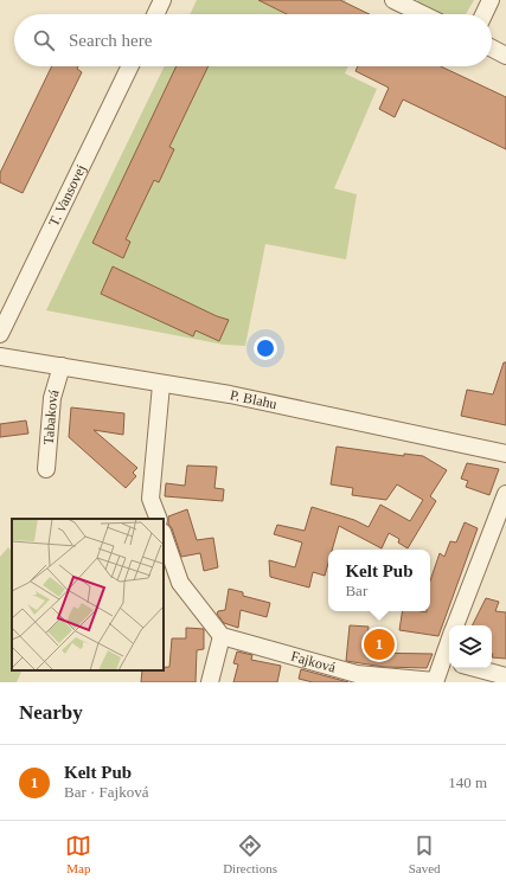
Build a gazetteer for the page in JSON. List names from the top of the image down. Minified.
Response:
{"streets":{"street":["T. Vansovej","P. Blahu","Tabaková","Fajková"]},"crossings":[["P. Blahu","Tabaková"]],"page":{"search":"Search here","popup":["Kelt Pub","Bar"],"pins":"1","heading":"Nearby","list":[{"mark":"1","name":"Kelt Pub","note":"Bar · Fajková","value":"140 m"}],"nav":["Map","Directions","Saved"]}}
